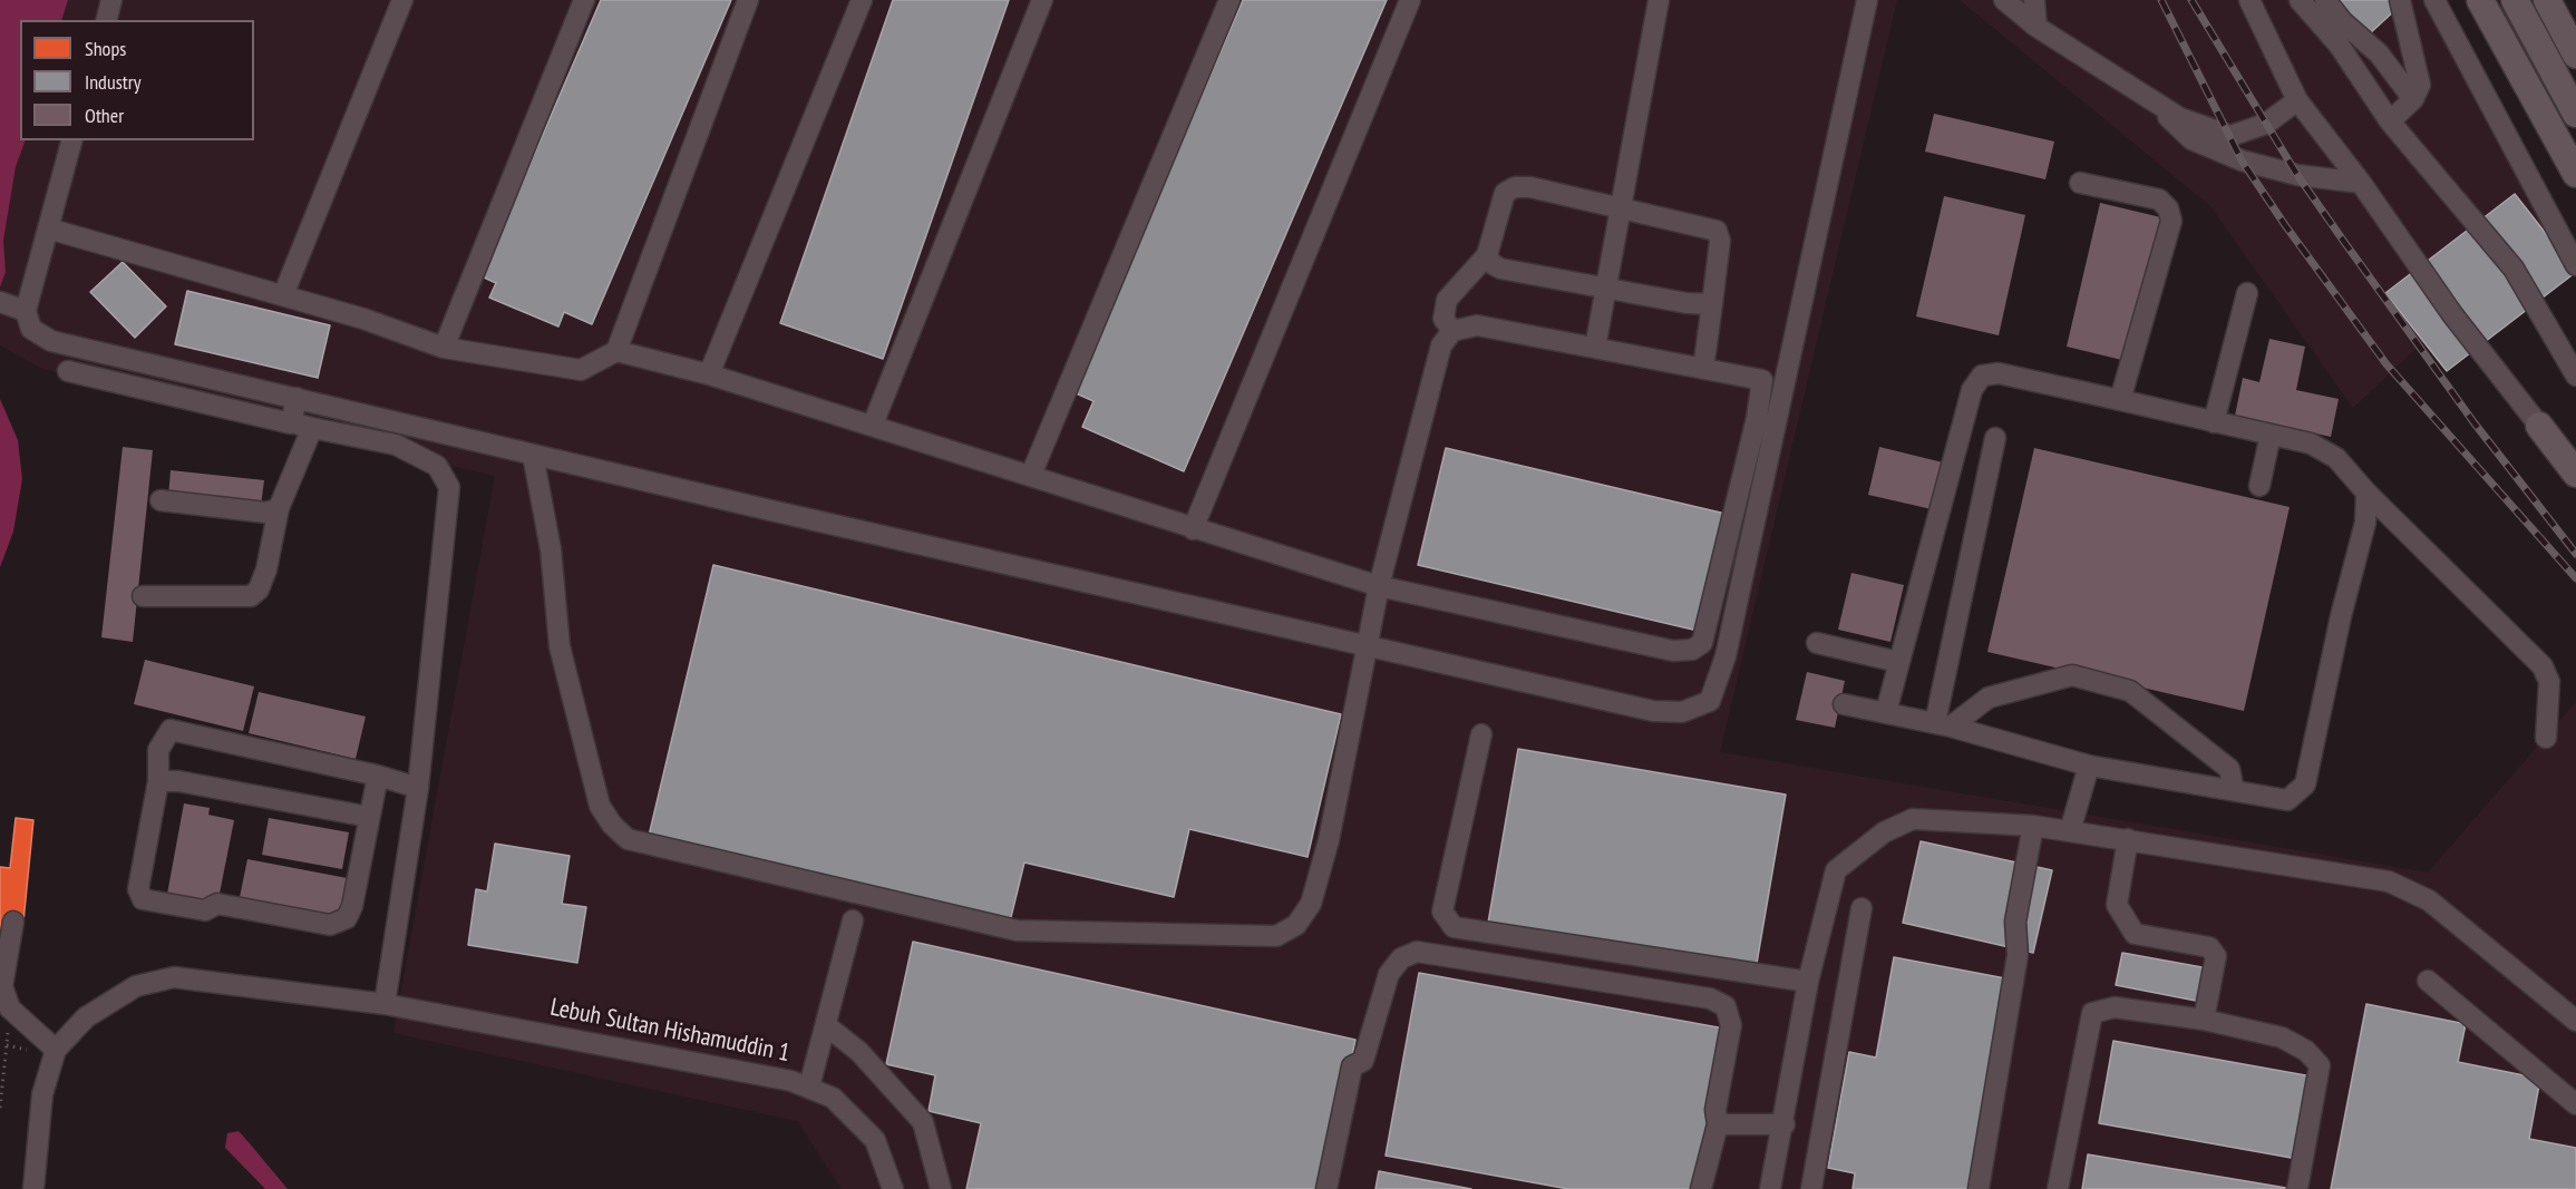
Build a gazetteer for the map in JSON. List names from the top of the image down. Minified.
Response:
{"streets":{"street":["Lebuh Sultan Hishamuddin 1"]},"legend":["Shops","Industry","Other"]}
